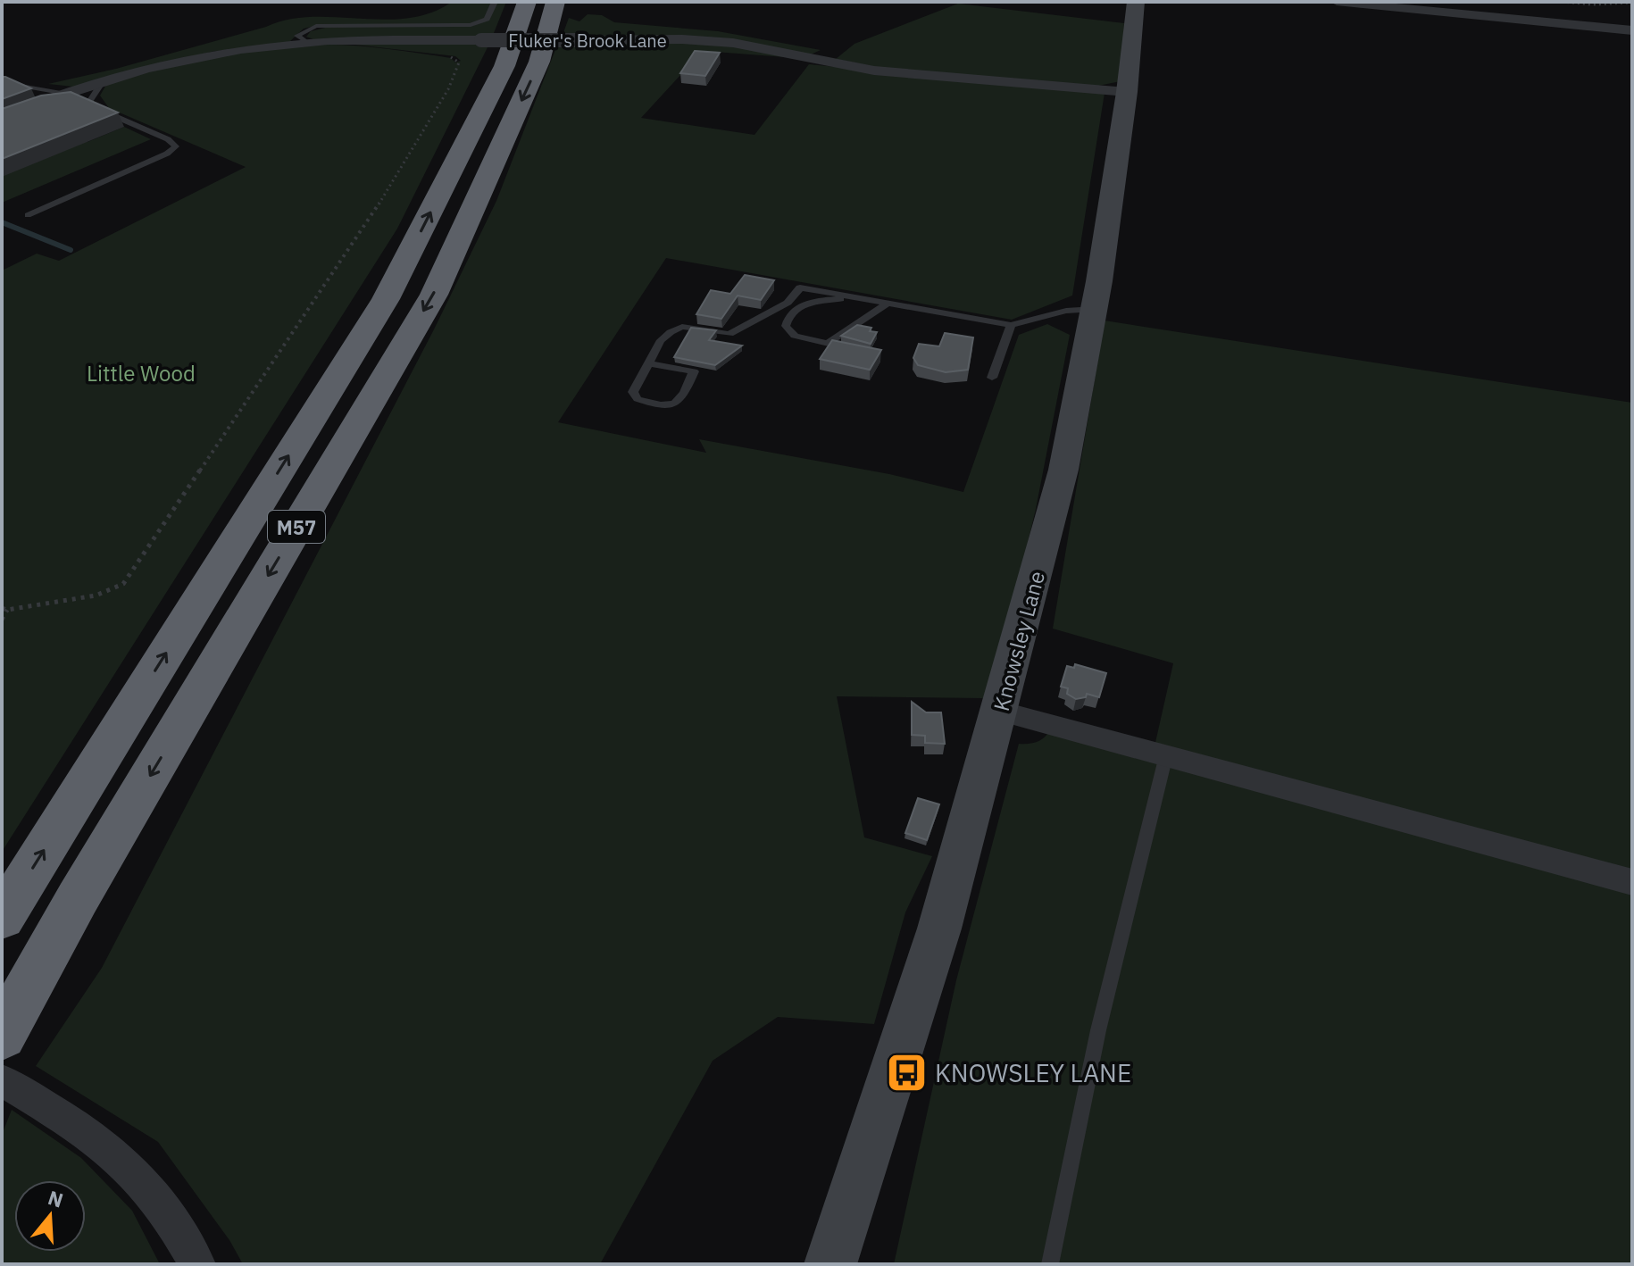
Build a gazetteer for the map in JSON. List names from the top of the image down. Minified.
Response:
{"streets":{"highway":["M57"],"main road":["Knowsley Lane"],"street":["Fluker's Brook Lane"]},"crossings":[["Fluker's Brook Lane","Knowsley Lane"]],"parks":["Little Wood"],"places":{"bus stop":["KNOWSLEY LANE"]},"north":"top"}
